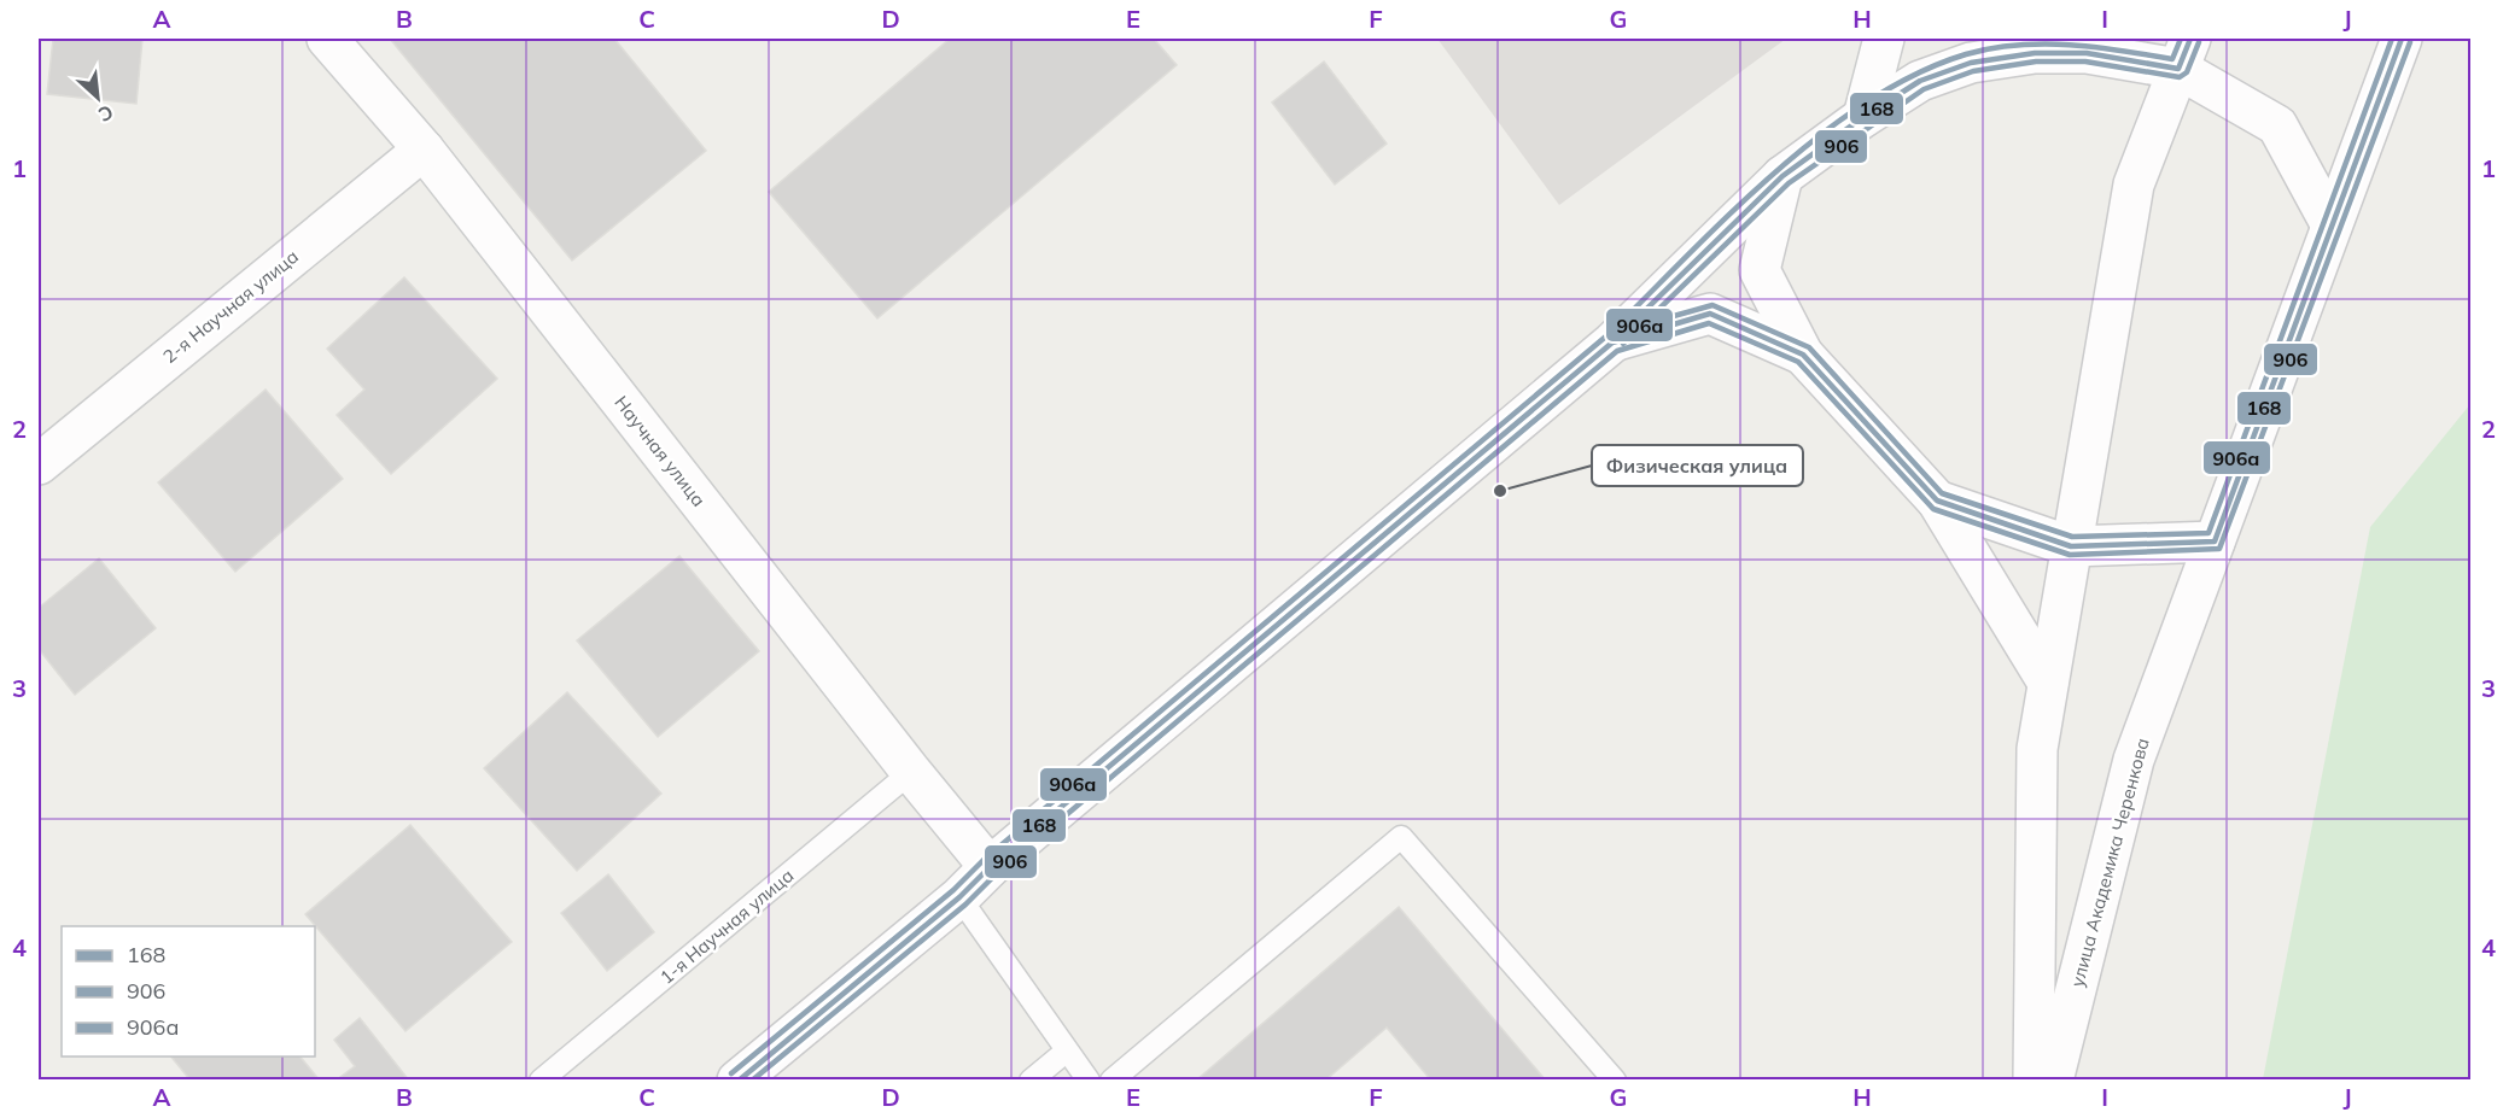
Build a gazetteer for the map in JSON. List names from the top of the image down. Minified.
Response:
{"streets":{"street":["2-я Научная улица","Научная улица","улица Академика Черенкова"],"lane":["1-я Научная улица"]},"crossings":[["2-я Научная улица","Научная улица"],["Научная улица","1-я Научная улица"]],"places":["Физическая улица"],"lines":["transit line 168","transit line 906а","transit line 906"],"legend":["168","906","906а"],"north":"bottom right","grid":{"columns":["A","B","C","D","E","F","G","H","I","J"],"rows":["1","2","3","4"]}}
